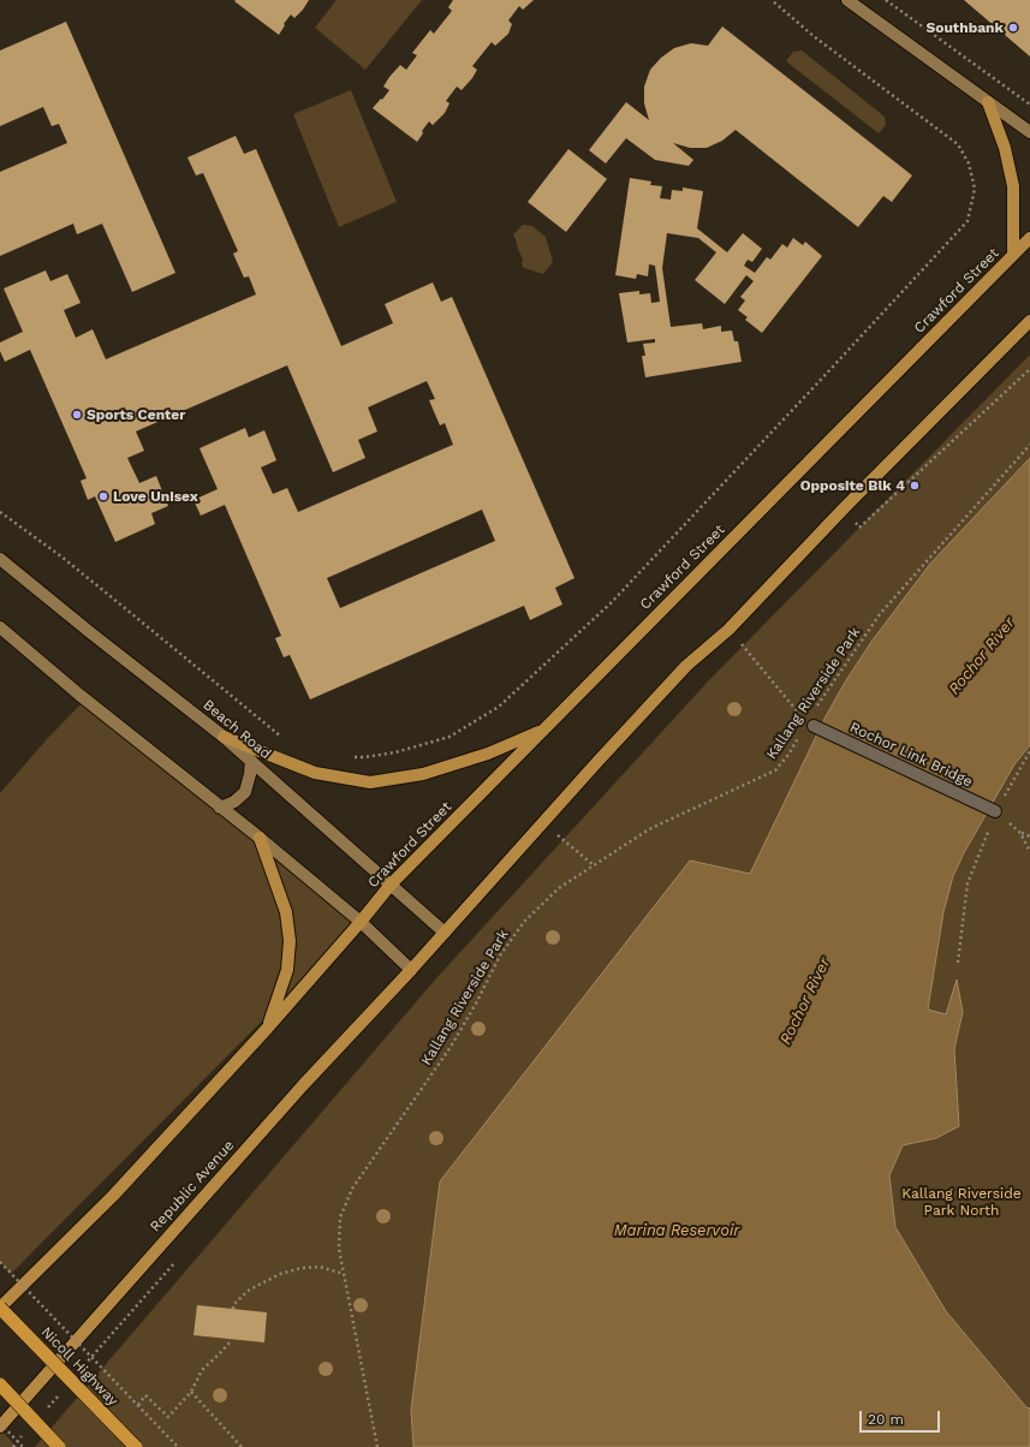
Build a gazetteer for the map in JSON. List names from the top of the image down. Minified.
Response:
{"streets":{"highway":["Nicoll Highway"],"main road":["Crawford Street","Beach Road","Republic Avenue"],"street":["Rochor Link Bridge"],"path":["Kallang Riverside Park"]},"crossings":[["Crawford Street","Beach Road"],["Kallang Riverside Park","Rochor Link Bridge"]],"water":["Rochor River","Marina Reservoir"],"parks":["Kallang Riverside Park North"],"places":["Southbank","Sports Center","Opposite Blk 4","Love Unisex"],"scale_bar":"20 m"}
